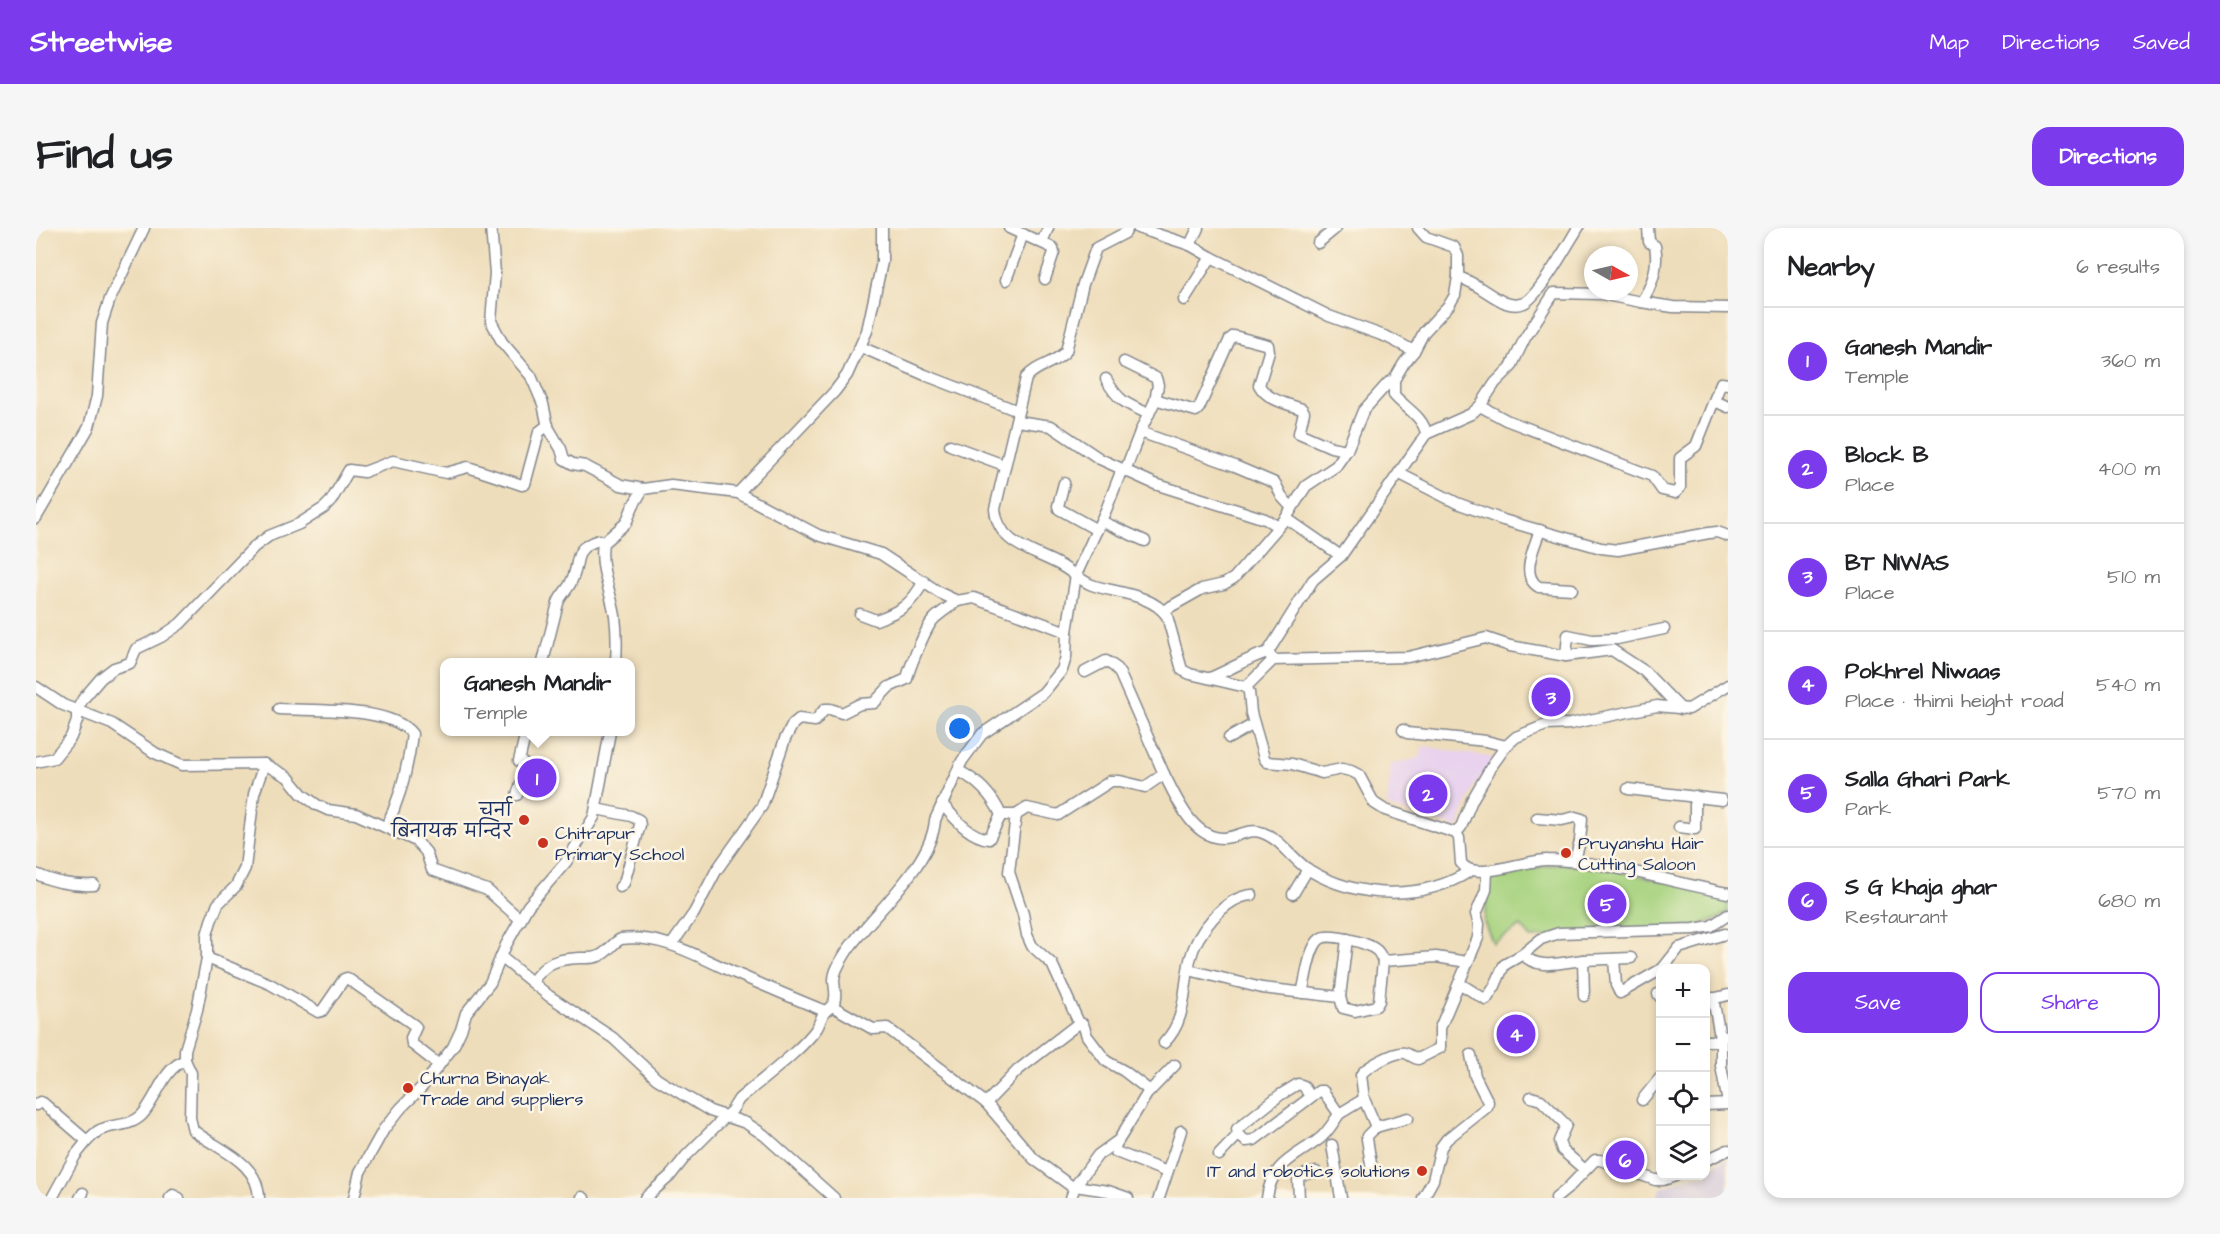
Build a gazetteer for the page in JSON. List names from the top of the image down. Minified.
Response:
{"places":["चुर्ना बिनायक मन्दिर","Chitrapur Primary School","Pruyanshu Hair Cutting Saloon","Churna Binayak Trade and suppliers","IT and robotics solutions"],"north":"right","page":{"header":"Streetwise","nav":["Map","Directions","Saved"],"title":"Find us","buttons":["Directions",["Save","Share"]],"heading":["Nearby","6 results"],"list":[{"mark":"1","name":"Ganesh Mandir","note":"Temple","value":"360 m"},{"mark":"2","name":"Block B","note":"Place","value":"400 m"},{"mark":"3","name":"BT NIWAS","note":"Place","value":"510 m"},{"mark":"4","name":"Pokhrel Niwaas","note":"Place · thimi height road","value":"540 m"},{"mark":"5","name":"Salla Ghari Park","note":"Park","value":"570 m"},{"mark":"6","name":"S G khaja ghar","note":"Restaurant","value":"680 m"}],"popup":["Ganesh Mandir","Temple"],"pins":["3","1","2","5","4","6"],"map_buttons":["+","−"]}}
